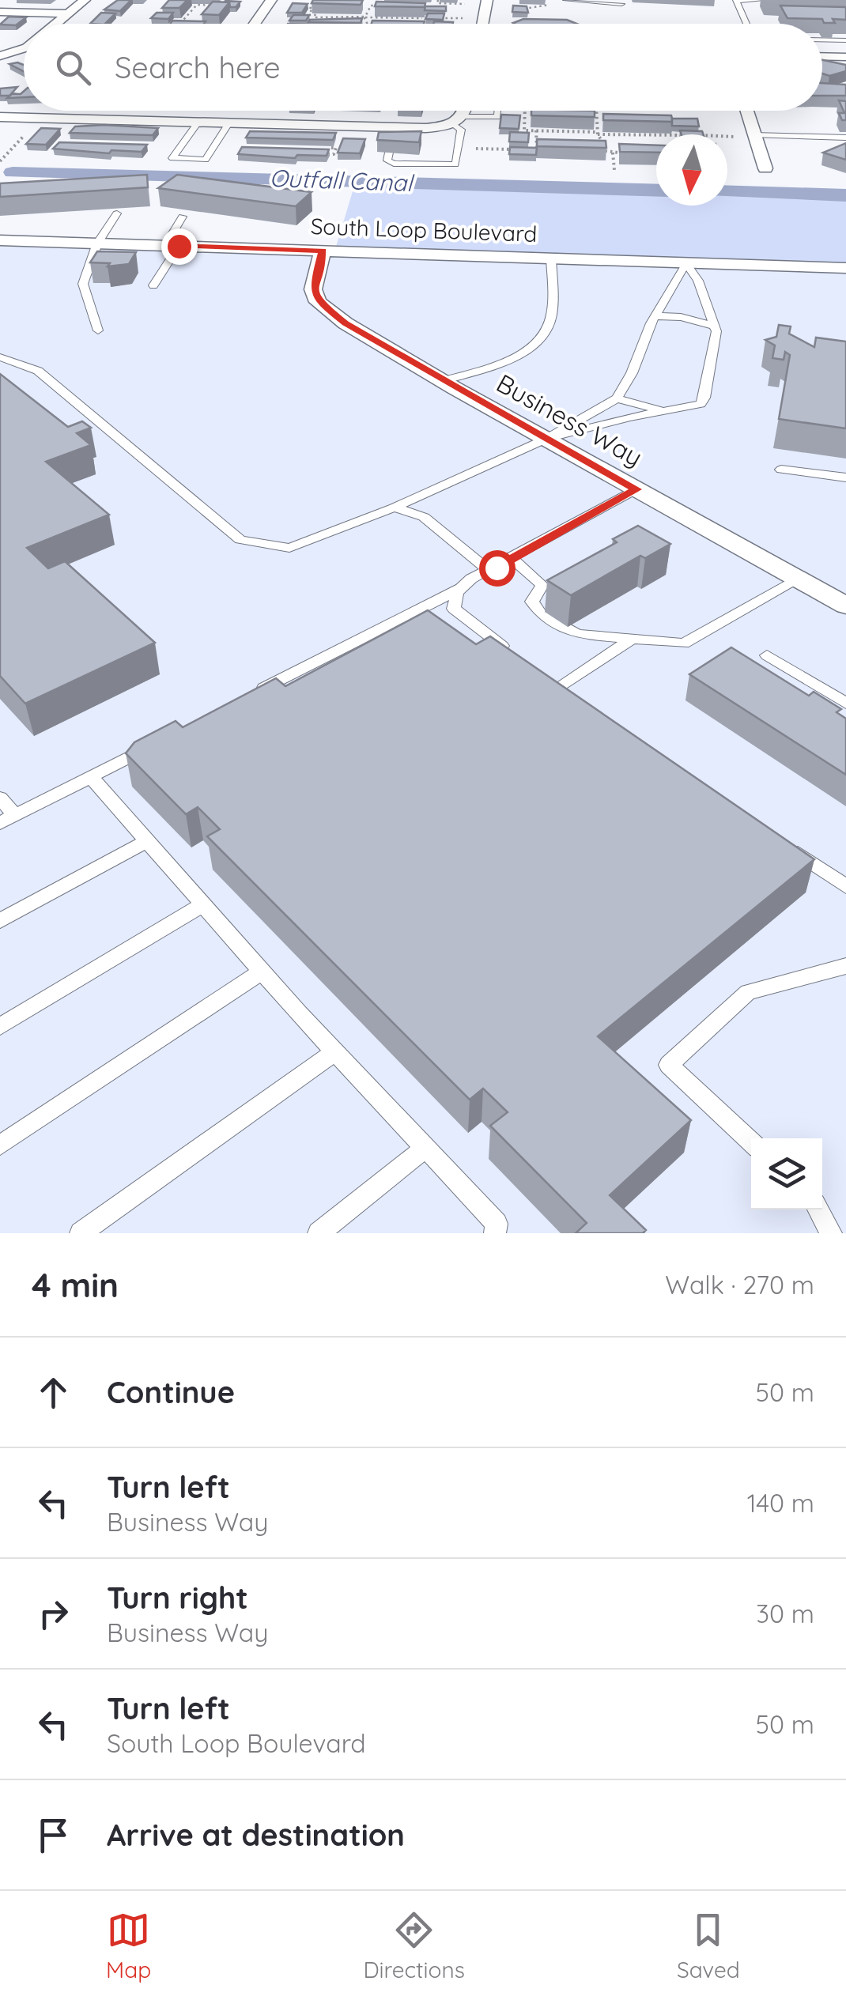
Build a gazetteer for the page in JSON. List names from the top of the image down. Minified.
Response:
{"streets":{"street":["South Loop Boulevard","Business Way"]},"crossings":[["South Loop Boulevard","Business Way"]],"water":["Outfall Canal"],"north":"bottom","page":{"search":"Search here","heading":["4 min","Walk · 270 m"],"list":[["Continue","50 m"],["Turn left","Business Way","140 m"],["Turn right","Business Way","30 m"],["Turn left","South Loop Boulevard","50 m"],"Arrive at destination"],"nav":["Map","Directions","Saved"]}}
